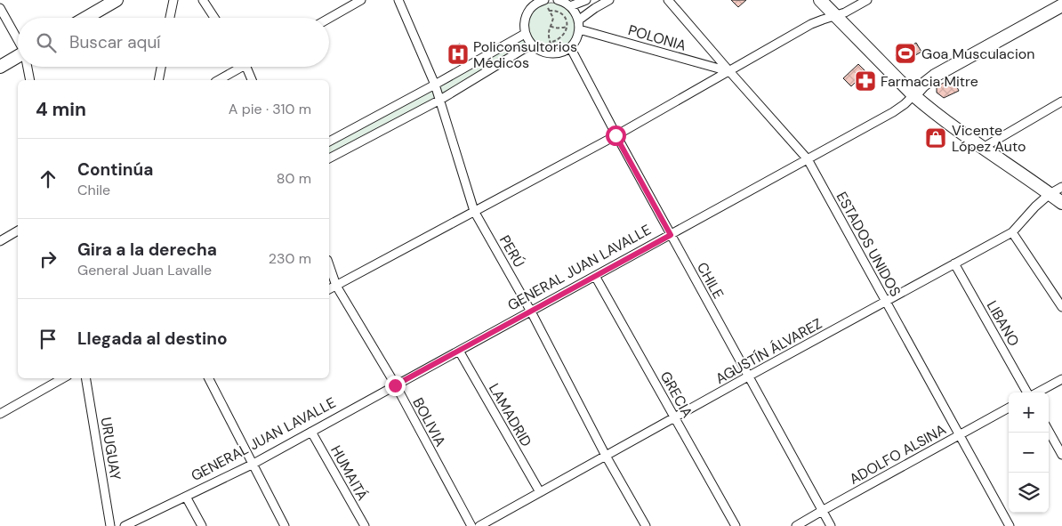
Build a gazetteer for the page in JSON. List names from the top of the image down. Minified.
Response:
{"streets":{"main road":["GENERAL JUAN LAVALLE"],"street":["POLONIA","ESTADOS UNIDOS","PERÚ","CHILE","LIBANO","AGUSTÍN ÁLVAREZ","GRECIA","LAMADRID","BOLIVIA","URUGUAY","ADOLFO ALSINA","HUMAITÁ"]},"crossings":[["POLONIA","ESTADOS UNIDOS"],["ESTADOS UNIDOS","GENERAL JUAN LAVALLE"],["ESTADOS UNIDOS","AGUSTÍN ÁLVAREZ"],["ESTADOS UNIDOS","ADOLFO ALSINA"],["PERÚ","GENERAL JUAN LAVALLE"],["PERÚ","AGUSTÍN ÁLVAREZ"],["GENERAL JUAN LAVALLE","CHILE"],["GENERAL JUAN LAVALLE","GRECIA"],["GENERAL JUAN LAVALLE","LAMADRID"],["GENERAL JUAN LAVALLE","BOLIVIA"],["GENERAL JUAN LAVALLE","HUMAITÁ"],["CHILE","AGUSTÍN ÁLVAREZ"],["CHILE","ADOLFO ALSINA"],["LIBANO","AGUSTÍN ÁLVAREZ"],["AGUSTÍN ÁLVAREZ","GRECIA"],["AGUSTÍN ÁLVAREZ","LAMADRID"]],"places":{"sports":["Goa Musculacion"],"hospital":["Policonsultorios Médicos"],"pharmacy":["Farmacia Mitre"],"shop":["Vicente López Auto"]},"page":{"search":"Buscar aquí","heading":["4 min","A pie · 310 m"],"list":[["Continúa","Chile","80 m"],["Gira a la derecha","General Juan Lavalle","230 m"],"Llegada al destino"],"map_buttons":["+","−"]}}
